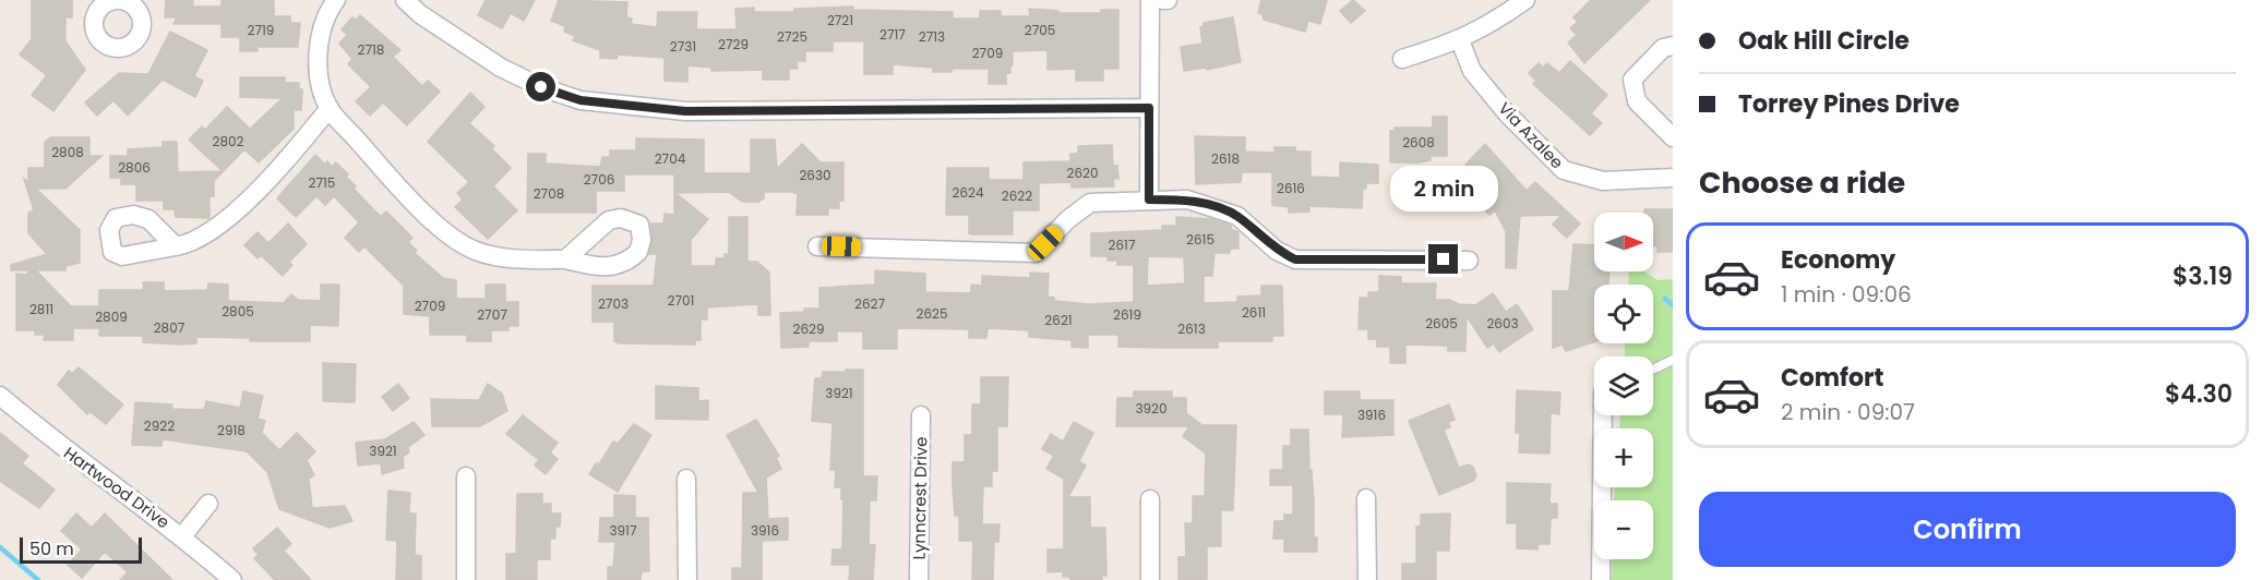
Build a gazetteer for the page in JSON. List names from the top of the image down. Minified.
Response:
{"streets":{"street":["Via Azalee","Hartwood Drive","Lynncrest Drive"]},"house_numbers":["2721","2719","2705","2717","2725","2713","2729","2731","2718","2709","2802","2608","2808","2704","2618","2806","2620","2630","2706","2715","2616","2624","2708","2622","2615","2617","2701","2703","2627","2709","2811","2805","2611","2625","2707","2619","2809","2621","2605","2603","2807","2629","2613","3921","3920","3916","2922","2918","3921","3917","3916"],"scale_bar":"50 m","north":"right","page":{"banner":["Oak Hill Circle","Torrey Pines Drive"],"heading":"Choose a ride","bubble":"2 min","map_buttons":["+","−"],"list":[{"name":"Economy","note":"1 min · 09:06","value":"$3.19"},{"name":"Comfort","note":"2 min · 09:07","value":"$4.30"}],"buttons":"Confirm","scale":"50 m"}}
